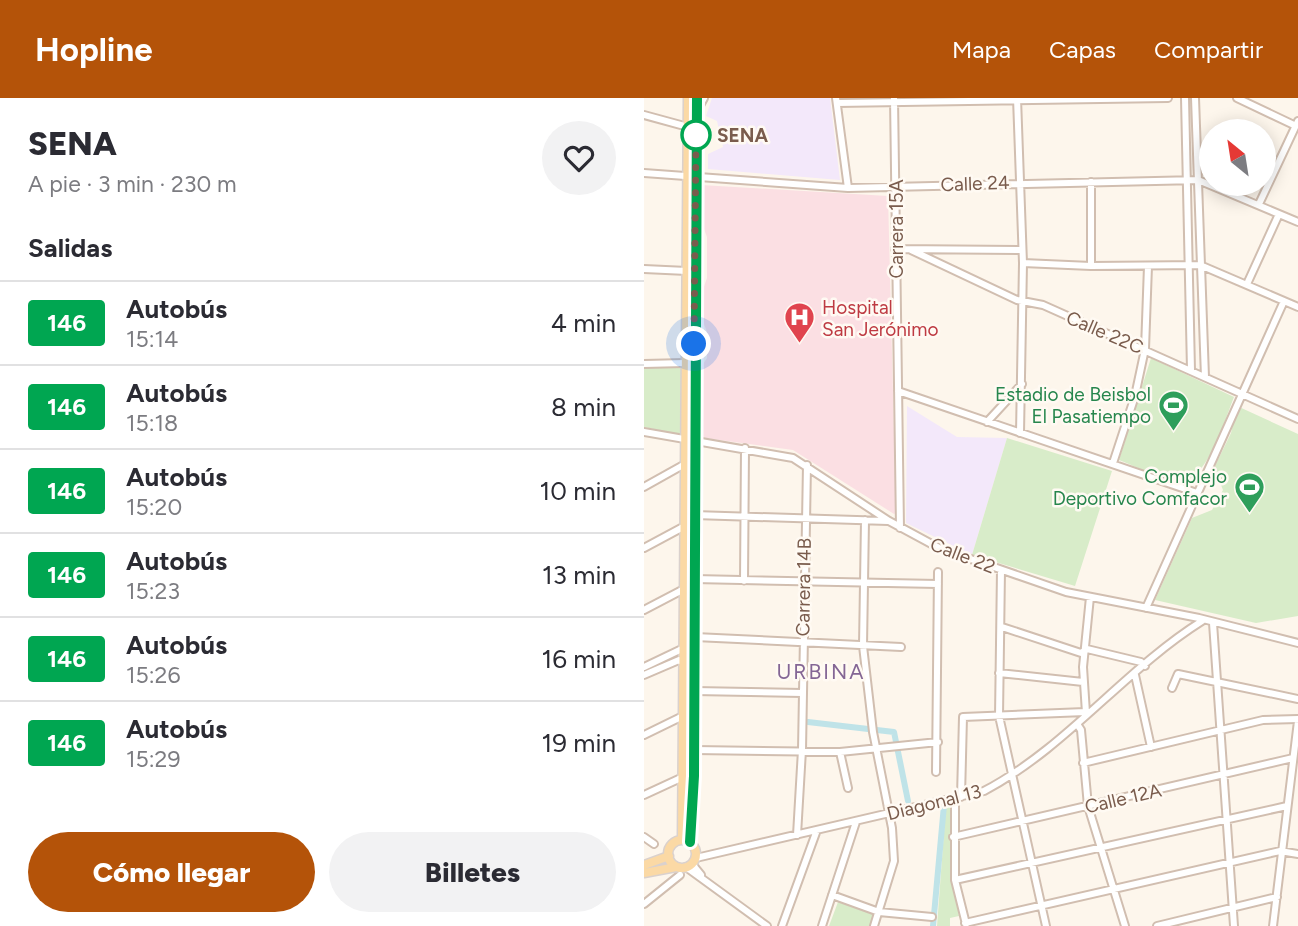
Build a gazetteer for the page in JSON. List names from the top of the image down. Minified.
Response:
{"streets":{"street":["Calle 24","Carrera 15A","Calle 22C","Calle 22","Carrera 14B","Calle 12A","Diagonal 13"]},"crossings":[["Calle 24","Carrera 15A"],["Carrera 15A","Calle 22"],["Calle 22","Carrera 14B"],["Calle 22","Diagonal 13"],["Carrera 14B","Diagonal 13"]],"districts":["URBINA"],"places":{"other":["SENA"],"hospital":["Hospital San Jerónimo"],"sports":["Estadio de Beisbol El Pasatiempo","Complejo Deportivo Comfacor"]},"lines":["bus line 146"],"north":"top left","page":{"header":"Hopline","nav":["Mapa","Capas","Compartir"],"heading":[["SENA","A pie · 3 min · 230 m"],"Salidas"],"list":[{"mark":"146","name":"Autobús","note":"15:14","value":"4 min"},{"mark":"146","name":"Autobús","note":"15:18","value":"8 min"},{"mark":"146","name":"Autobús","note":"15:20","value":"10 min"},{"mark":"146","name":"Autobús","note":"15:23","value":"13 min"},{"mark":"146","name":"Autobús","note":"15:26","value":"16 min"},{"mark":"146","name":"Autobús","note":"15:29","value":"19 min"}],"buttons":["Cómo llegar","Billetes"]}}
